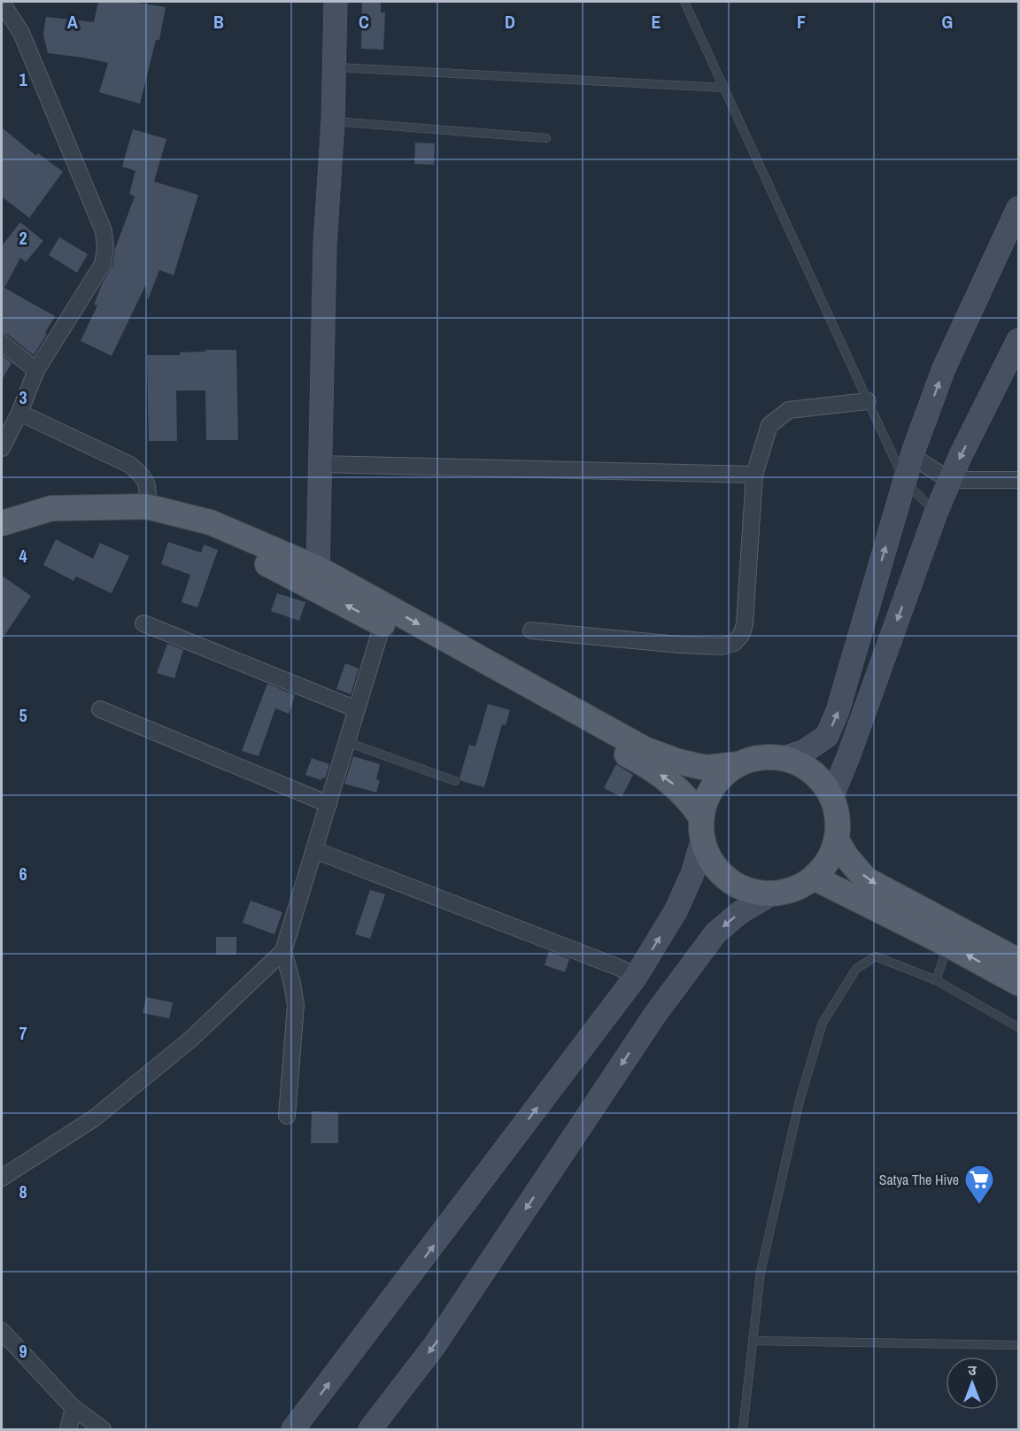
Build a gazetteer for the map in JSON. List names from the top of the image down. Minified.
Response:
{"places":{"supermarket":["Satya The Hive"]},"north":"top","grid":{"columns":["A","B","C","D","E","F","G"],"rows":["1","2","3","4","5","6","7","8","9"]}}
